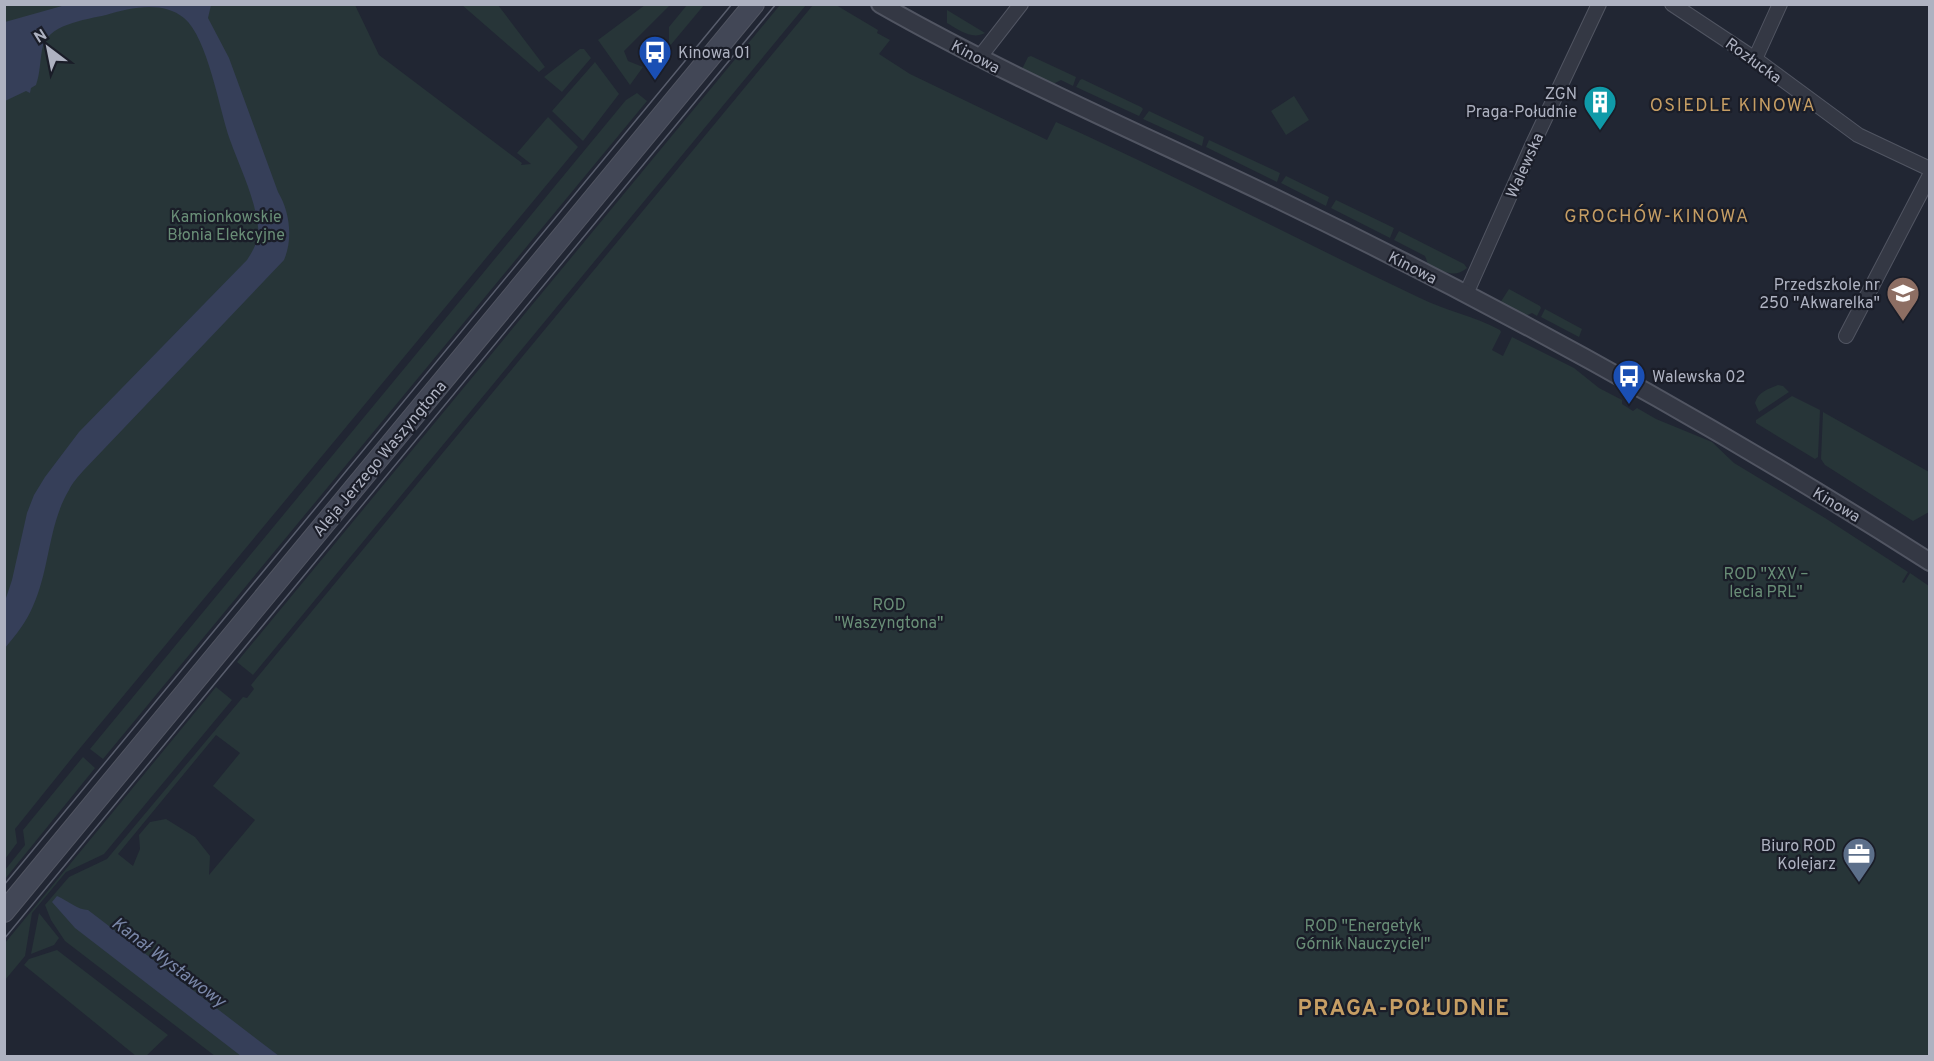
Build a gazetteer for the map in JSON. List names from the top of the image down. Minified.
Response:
{"streets":{"main road":["Aleja Jerzego Waszyngtona"],"street":["Kinowa","Rozłucka","Walewska"]},"crossings":[["Kinowa","Walewska"]],"districts":["OSIEDLE KINOWA","GROCHÓW-KINOWA","PRAGA-POŁUDNIE"],"water":["Kanał Wystawowy"],"parks":["Kamionkowskie Błonia Elekcyjne","ROD \"XXV – lecia PRL\"","ROD \"Waszyngtona\"","ROD \"Energetyk Górnik Nauczyciel\""],"places":{"bus stop":["Kinowa 01","Walewska 02"],"building":["ZGN Praga-Południe"],"school or university":["Przedszkole nr 250 \"Akwarelka\""],"office":["Biuro ROD Kolejarz"]},"north":"top left"}
